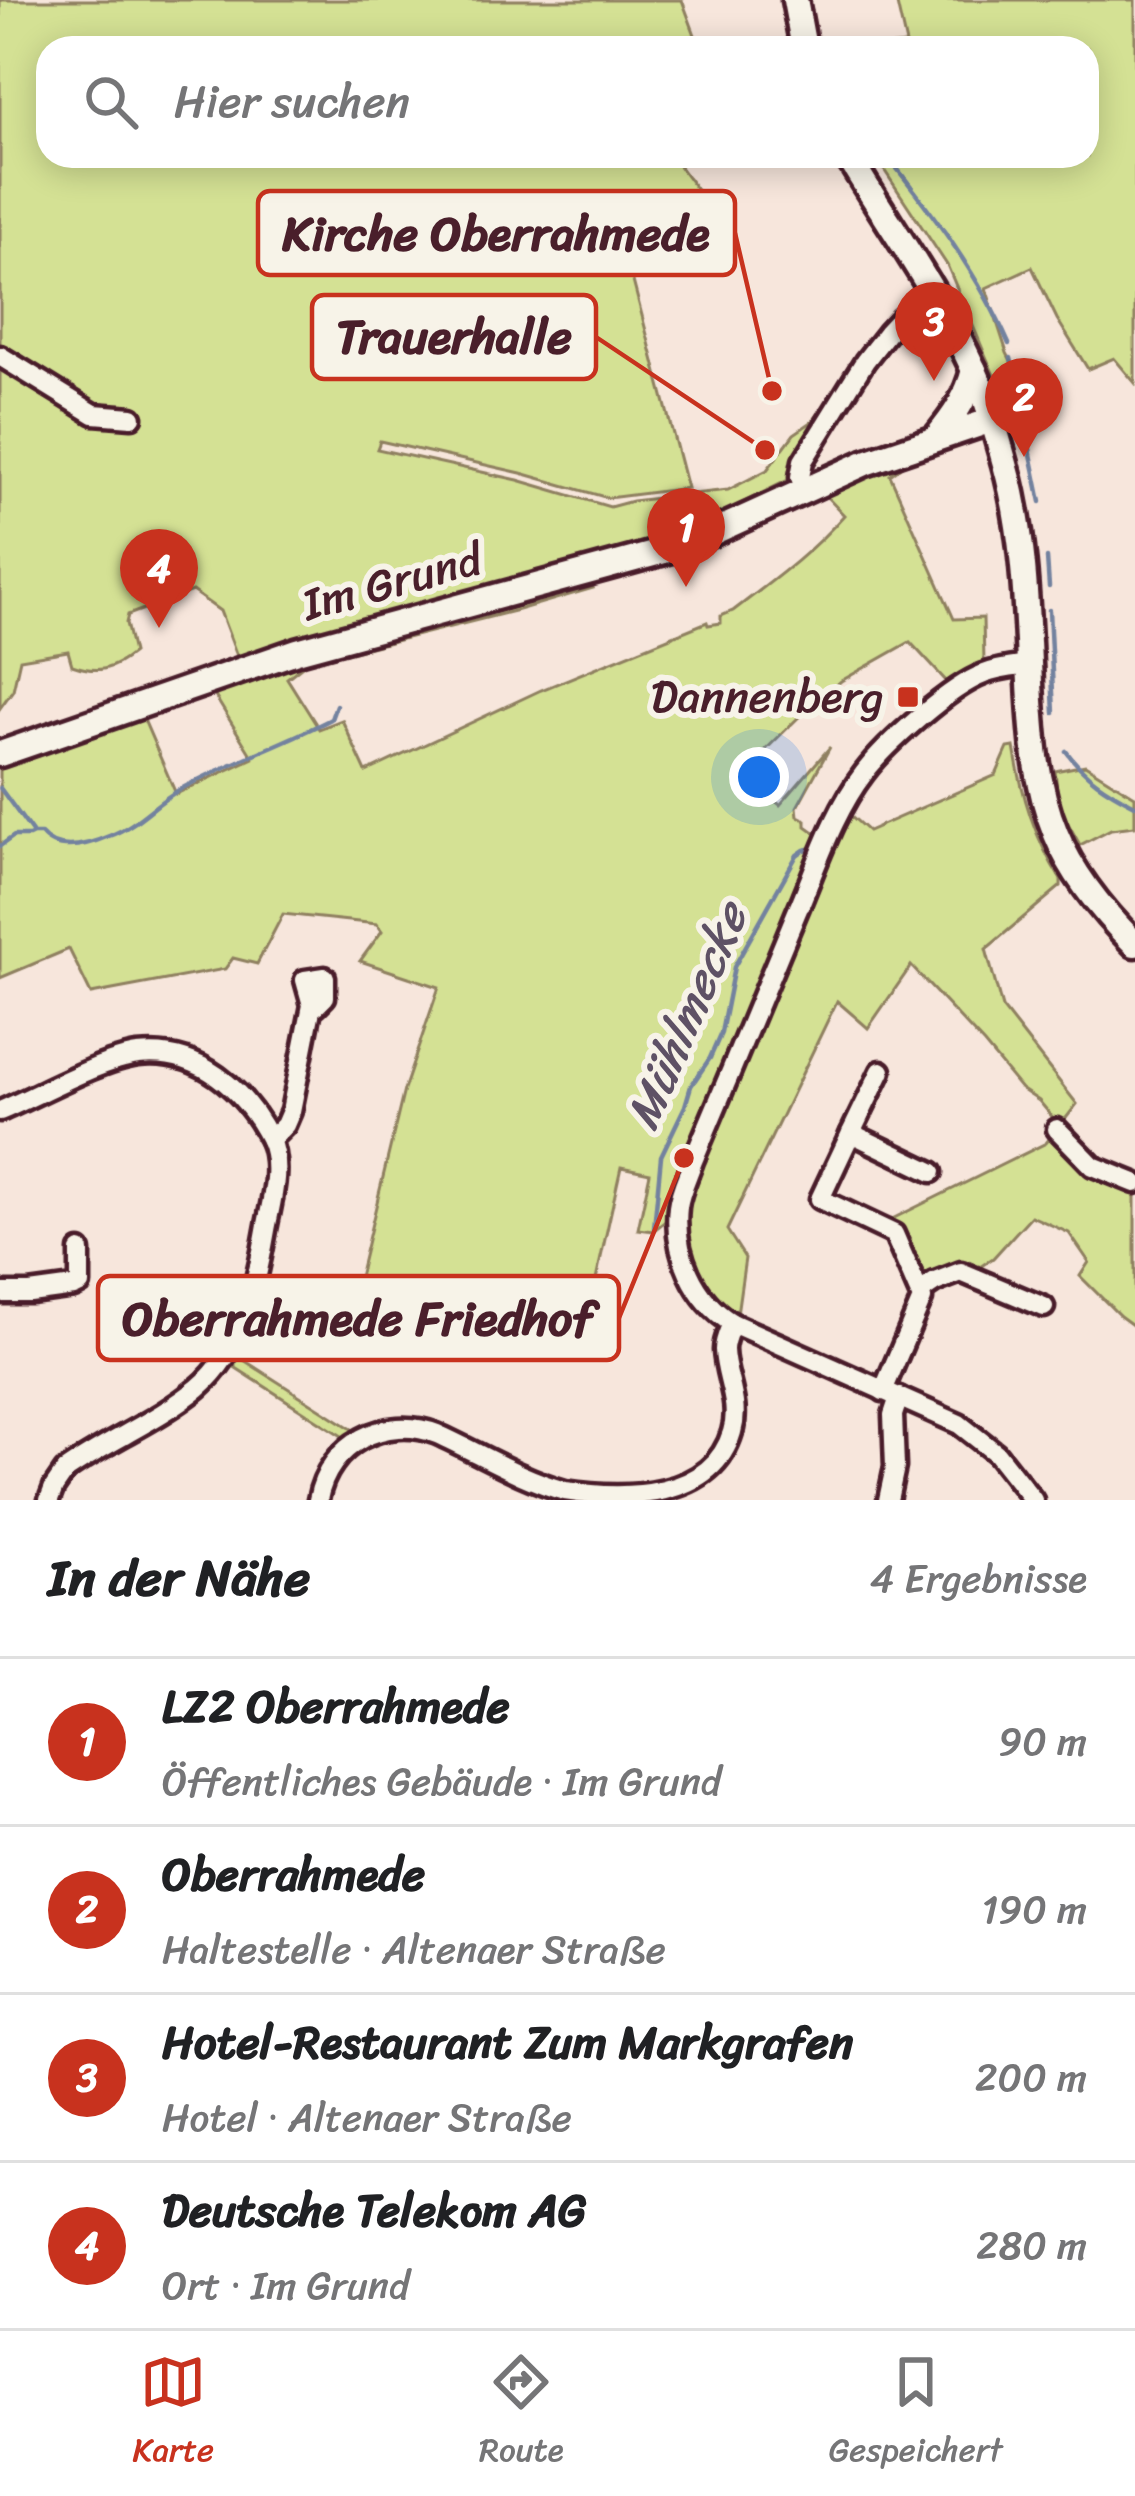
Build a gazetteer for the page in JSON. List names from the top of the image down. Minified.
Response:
{"streets":{"main road":["Im Grund"]},"water":["Mühlmecke"],"places":{"other":["Kirche Oberrahmede","Trauerhalle","Oberrahmede Friedhof"],"transit":["Dannenberg"]},"page":{"search":"Hier suchen","pins":["3","2","1","4"],"heading":["In der Nähe","4 Ergebnisse"],"list":[{"mark":"1","name":"LZ2 Oberrahmede","note":"Öffentliches Gebäude · Im Grund","value":"90 m"},{"mark":"2","name":"Oberrahmede","note":"Haltestelle · Altenaer Straße","value":"190 m"},{"mark":"3","name":"Hotel-Restaurant Zum Markgrafen","note":"Hotel · Altenaer Straße","value":"200 m"},{"mark":"4","name":"Deutsche Telekom AG","note":"Ort · Im Grund","value":"280 m"}],"nav":["Karte","Route","Gespeichert"]}}
